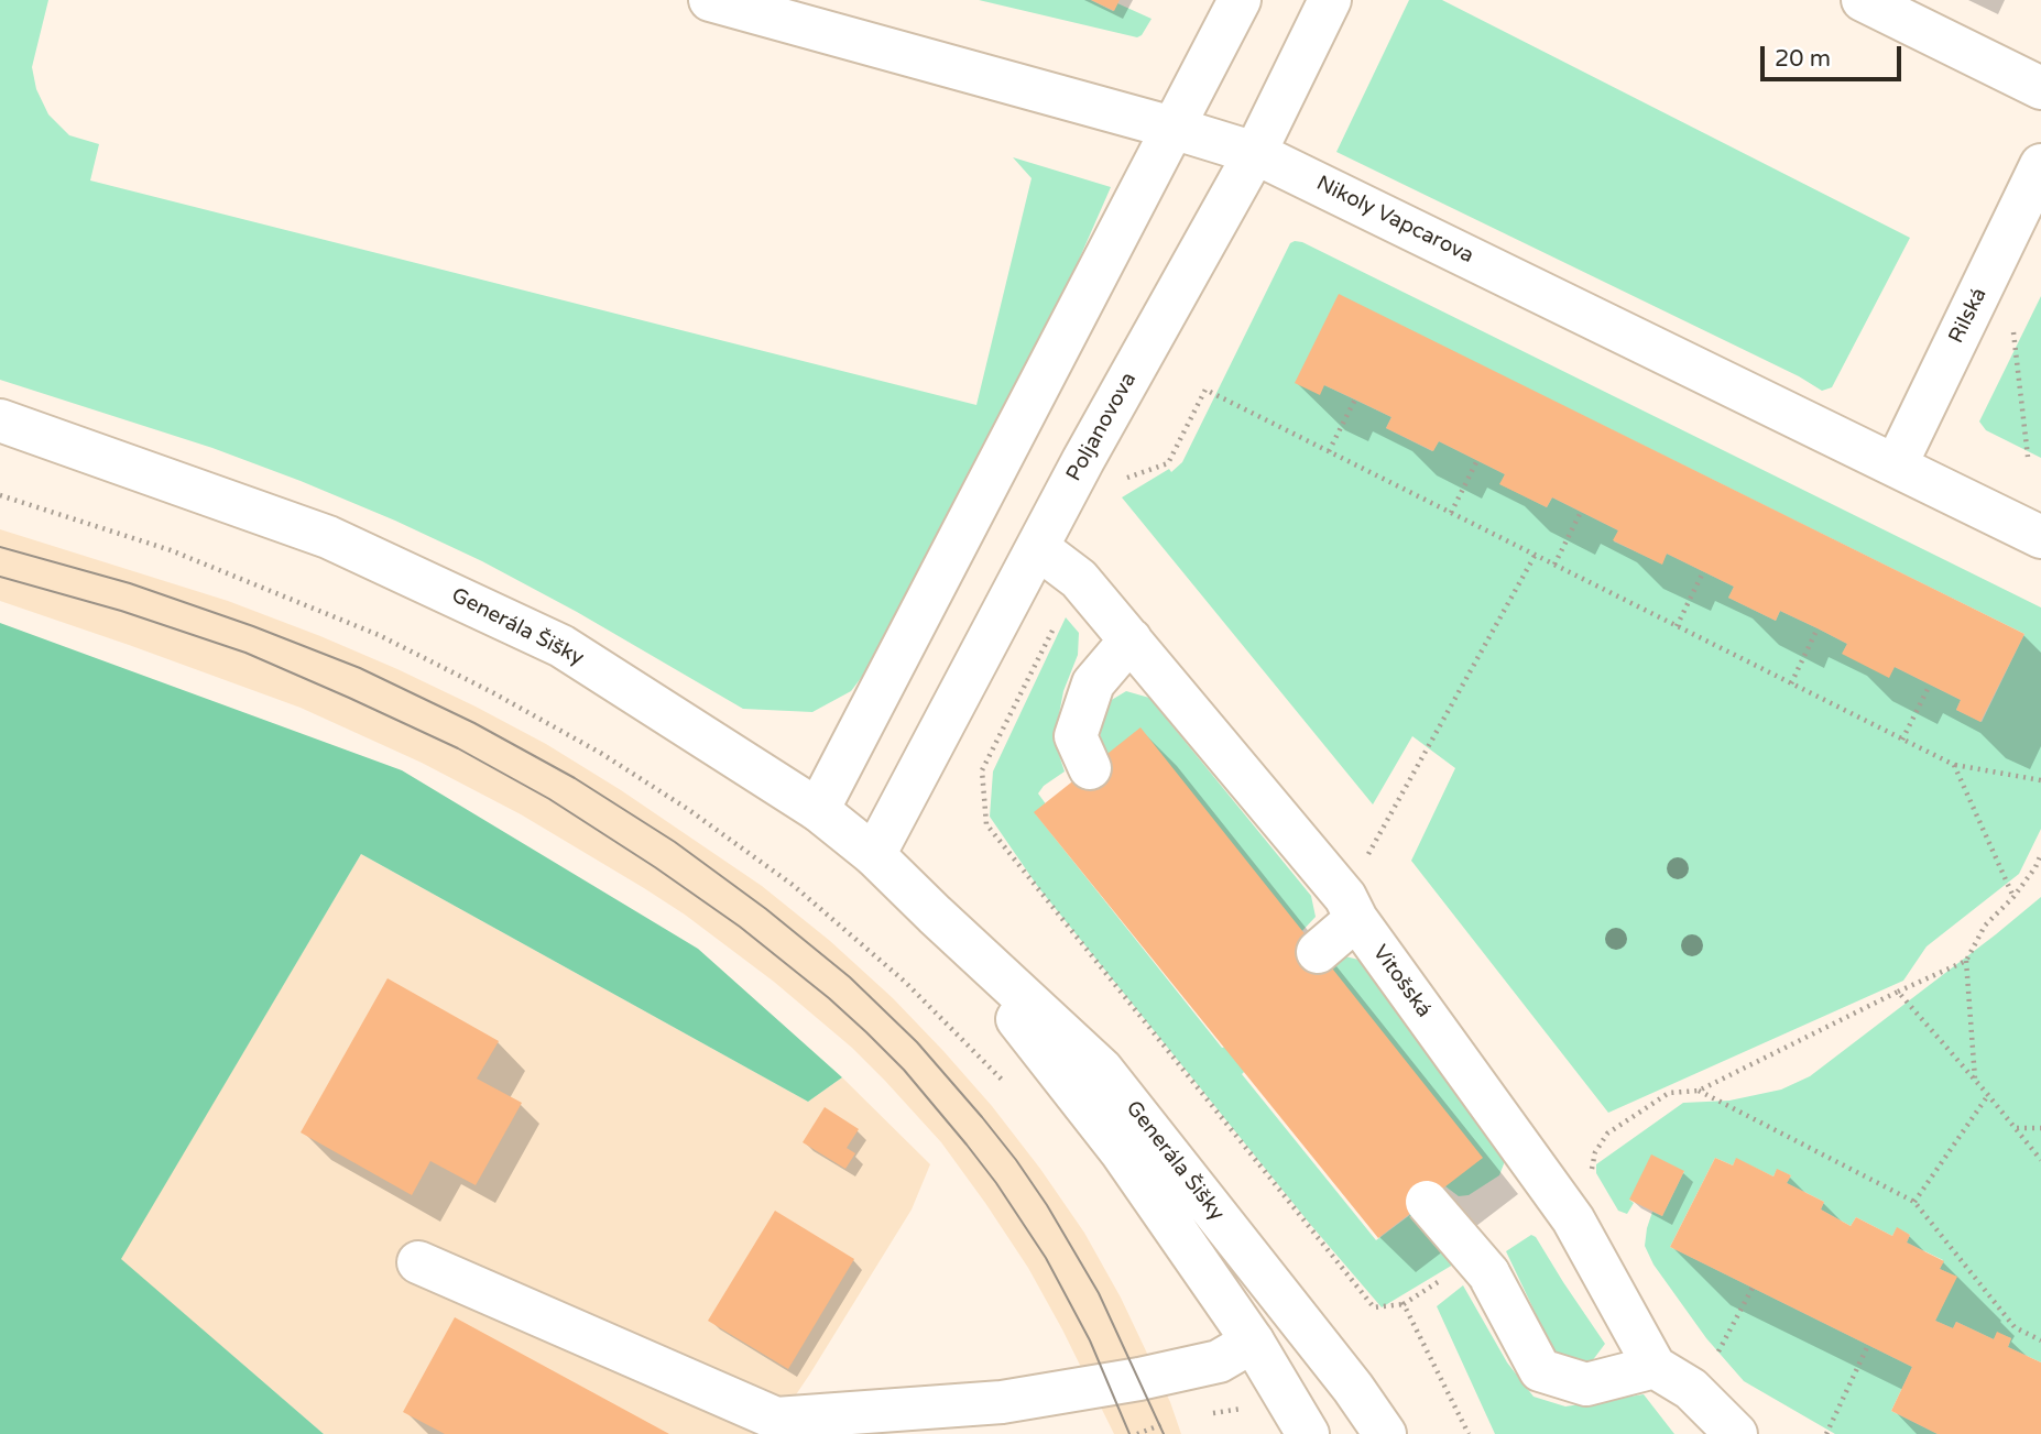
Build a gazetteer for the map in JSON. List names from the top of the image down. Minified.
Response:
{"streets":{"street":["Nikoly Vapcarova","Rilská","Poljanovova","Generála Šišky","Vitošská"]},"crossings":[["Nikoly Vapcarova","Rilská"],["Nikoly Vapcarova","Poljanovova"],["Poljanovova","Generála Šišky"],["Poljanovova","Vitošská"]],"scale_bar":"20 m"}
